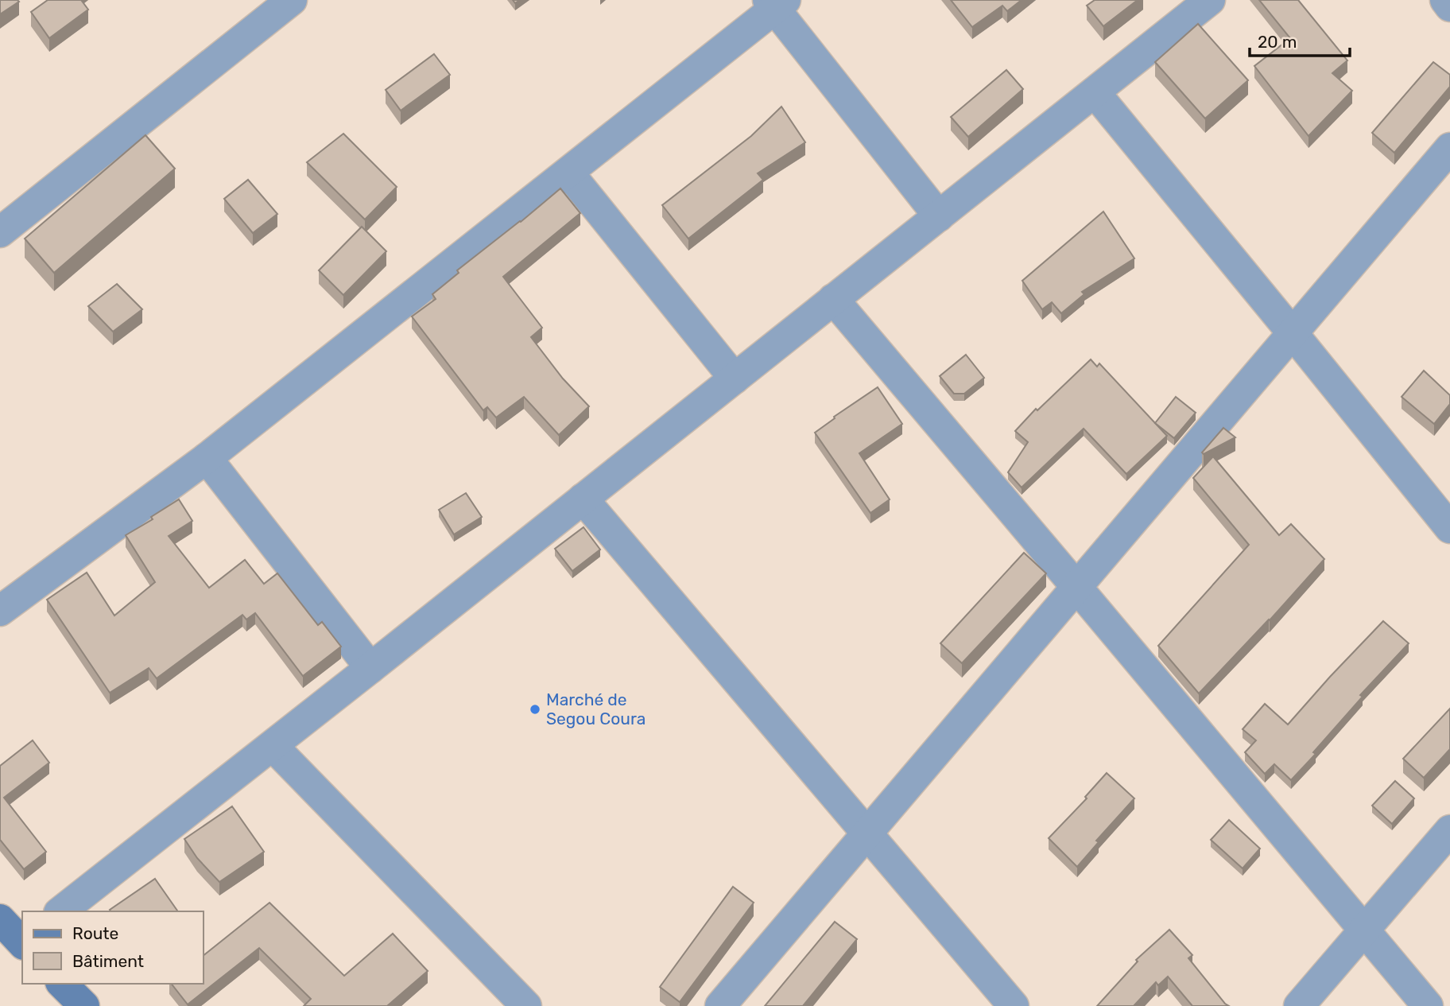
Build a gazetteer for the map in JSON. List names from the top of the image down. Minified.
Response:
{"places":["Marché de Segou Coura"],"legend":["Route","Bâtiment"],"scale_bar":"20 m"}
